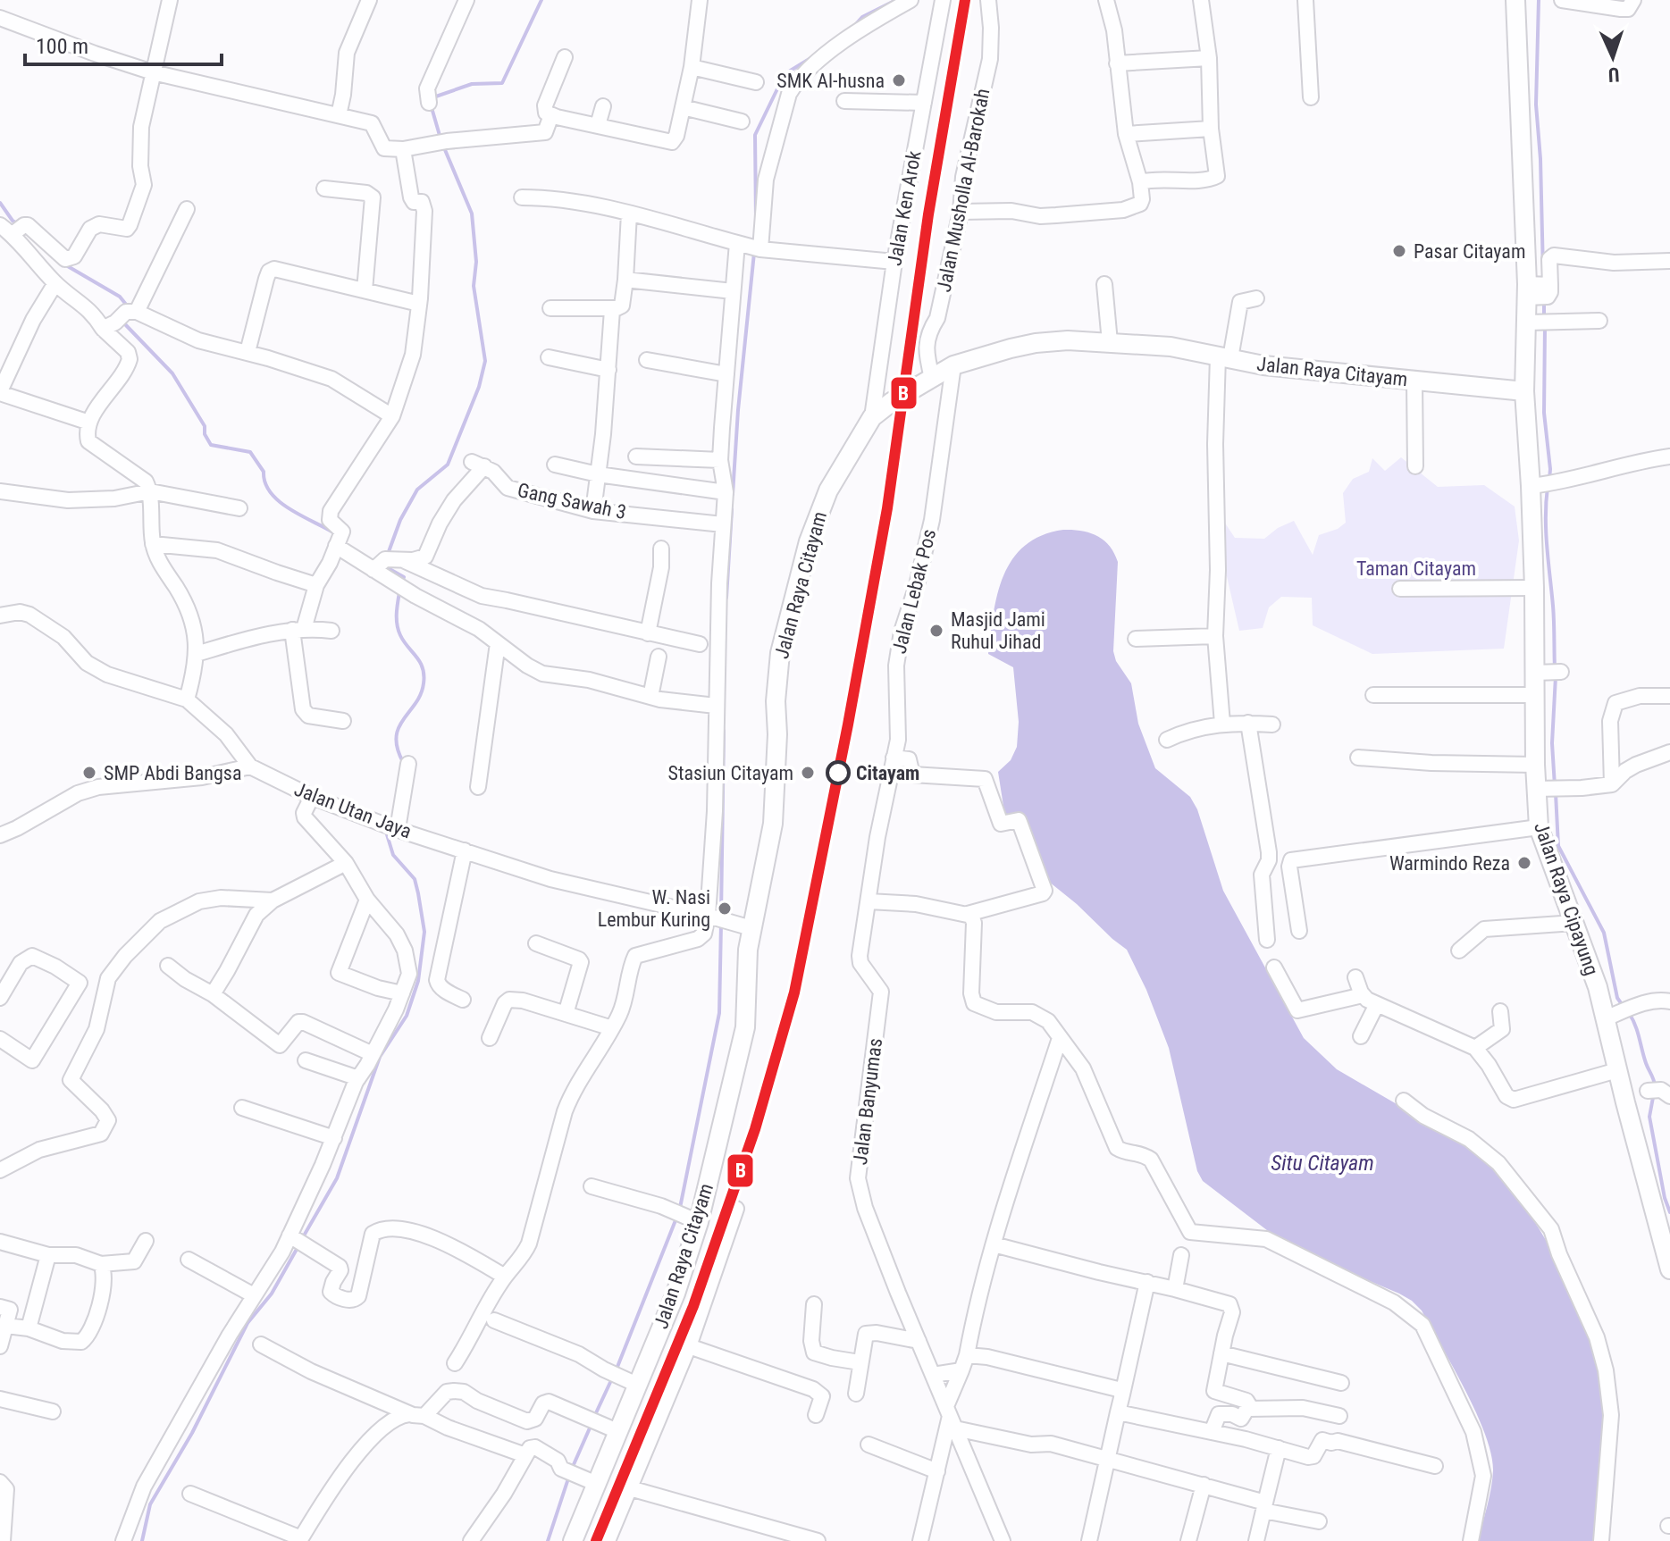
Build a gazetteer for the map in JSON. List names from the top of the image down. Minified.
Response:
{"streets":{"main road":["Jalan Raya Citayam","Jalan Raya Cipayung"],"street":["Jalan Musholla Al-Barokah","Jalan Ken Arok","Gang Sawah 3","Jalan Lebak Pos","Jalan Utan Jaya","Jalan Banyumas"]},"crossings":[["Jalan Musholla Al-Barokah","Jalan Raya Citayam"],["Jalan Ken Arok","Jalan Raya Citayam"],["Jalan Raya Citayam","Jalan Lebak Pos"],["Jalan Raya Citayam","Jalan Utan Jaya"],["Jalan Raya Citayam","Jalan Raya Cipayung"],["Jalan Lebak Pos","Jalan Banyumas"]],"water":["Situ Citayam"],"parks":["Taman Citayam"],"places":["SMK Al-husna","Pasar Citayam","Masjid Jami Ruhul Jihad","SMP Abdi Bangsa","Stasiun Citayam","Citayam","Warmindo Reza","W. Nasi Lembur Kuring"],"lines":["transit line B"],"scale_bar":"100 m","north":"bottom"}
